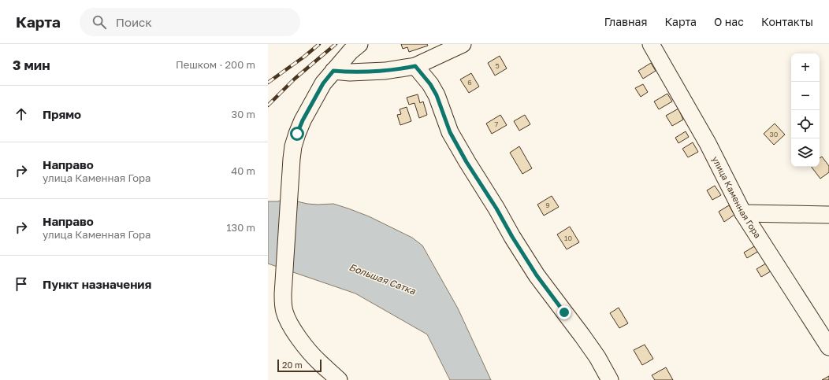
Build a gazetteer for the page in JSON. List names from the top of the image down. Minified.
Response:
{"streets":{"street":["улица Каменная Гора"]},"water":["Большая Сатка"],"house_numbers":["5","6","7","30","9","10"],"scale_bar":"20 m","page":{"header":"Карта","search":"Поиск","nav":["Главная","Карта","О нас","Контакты"],"heading":["3 мин","Пешком · 200 m"],"map_buttons":["+","−"],"list":[["Прямо","30 m"],["Направо","улица Каменная Гора","40 m"],["Направо","улица Каменная Гора","130 m"],"Пункт назначения"],"scale":"20 m"}}
